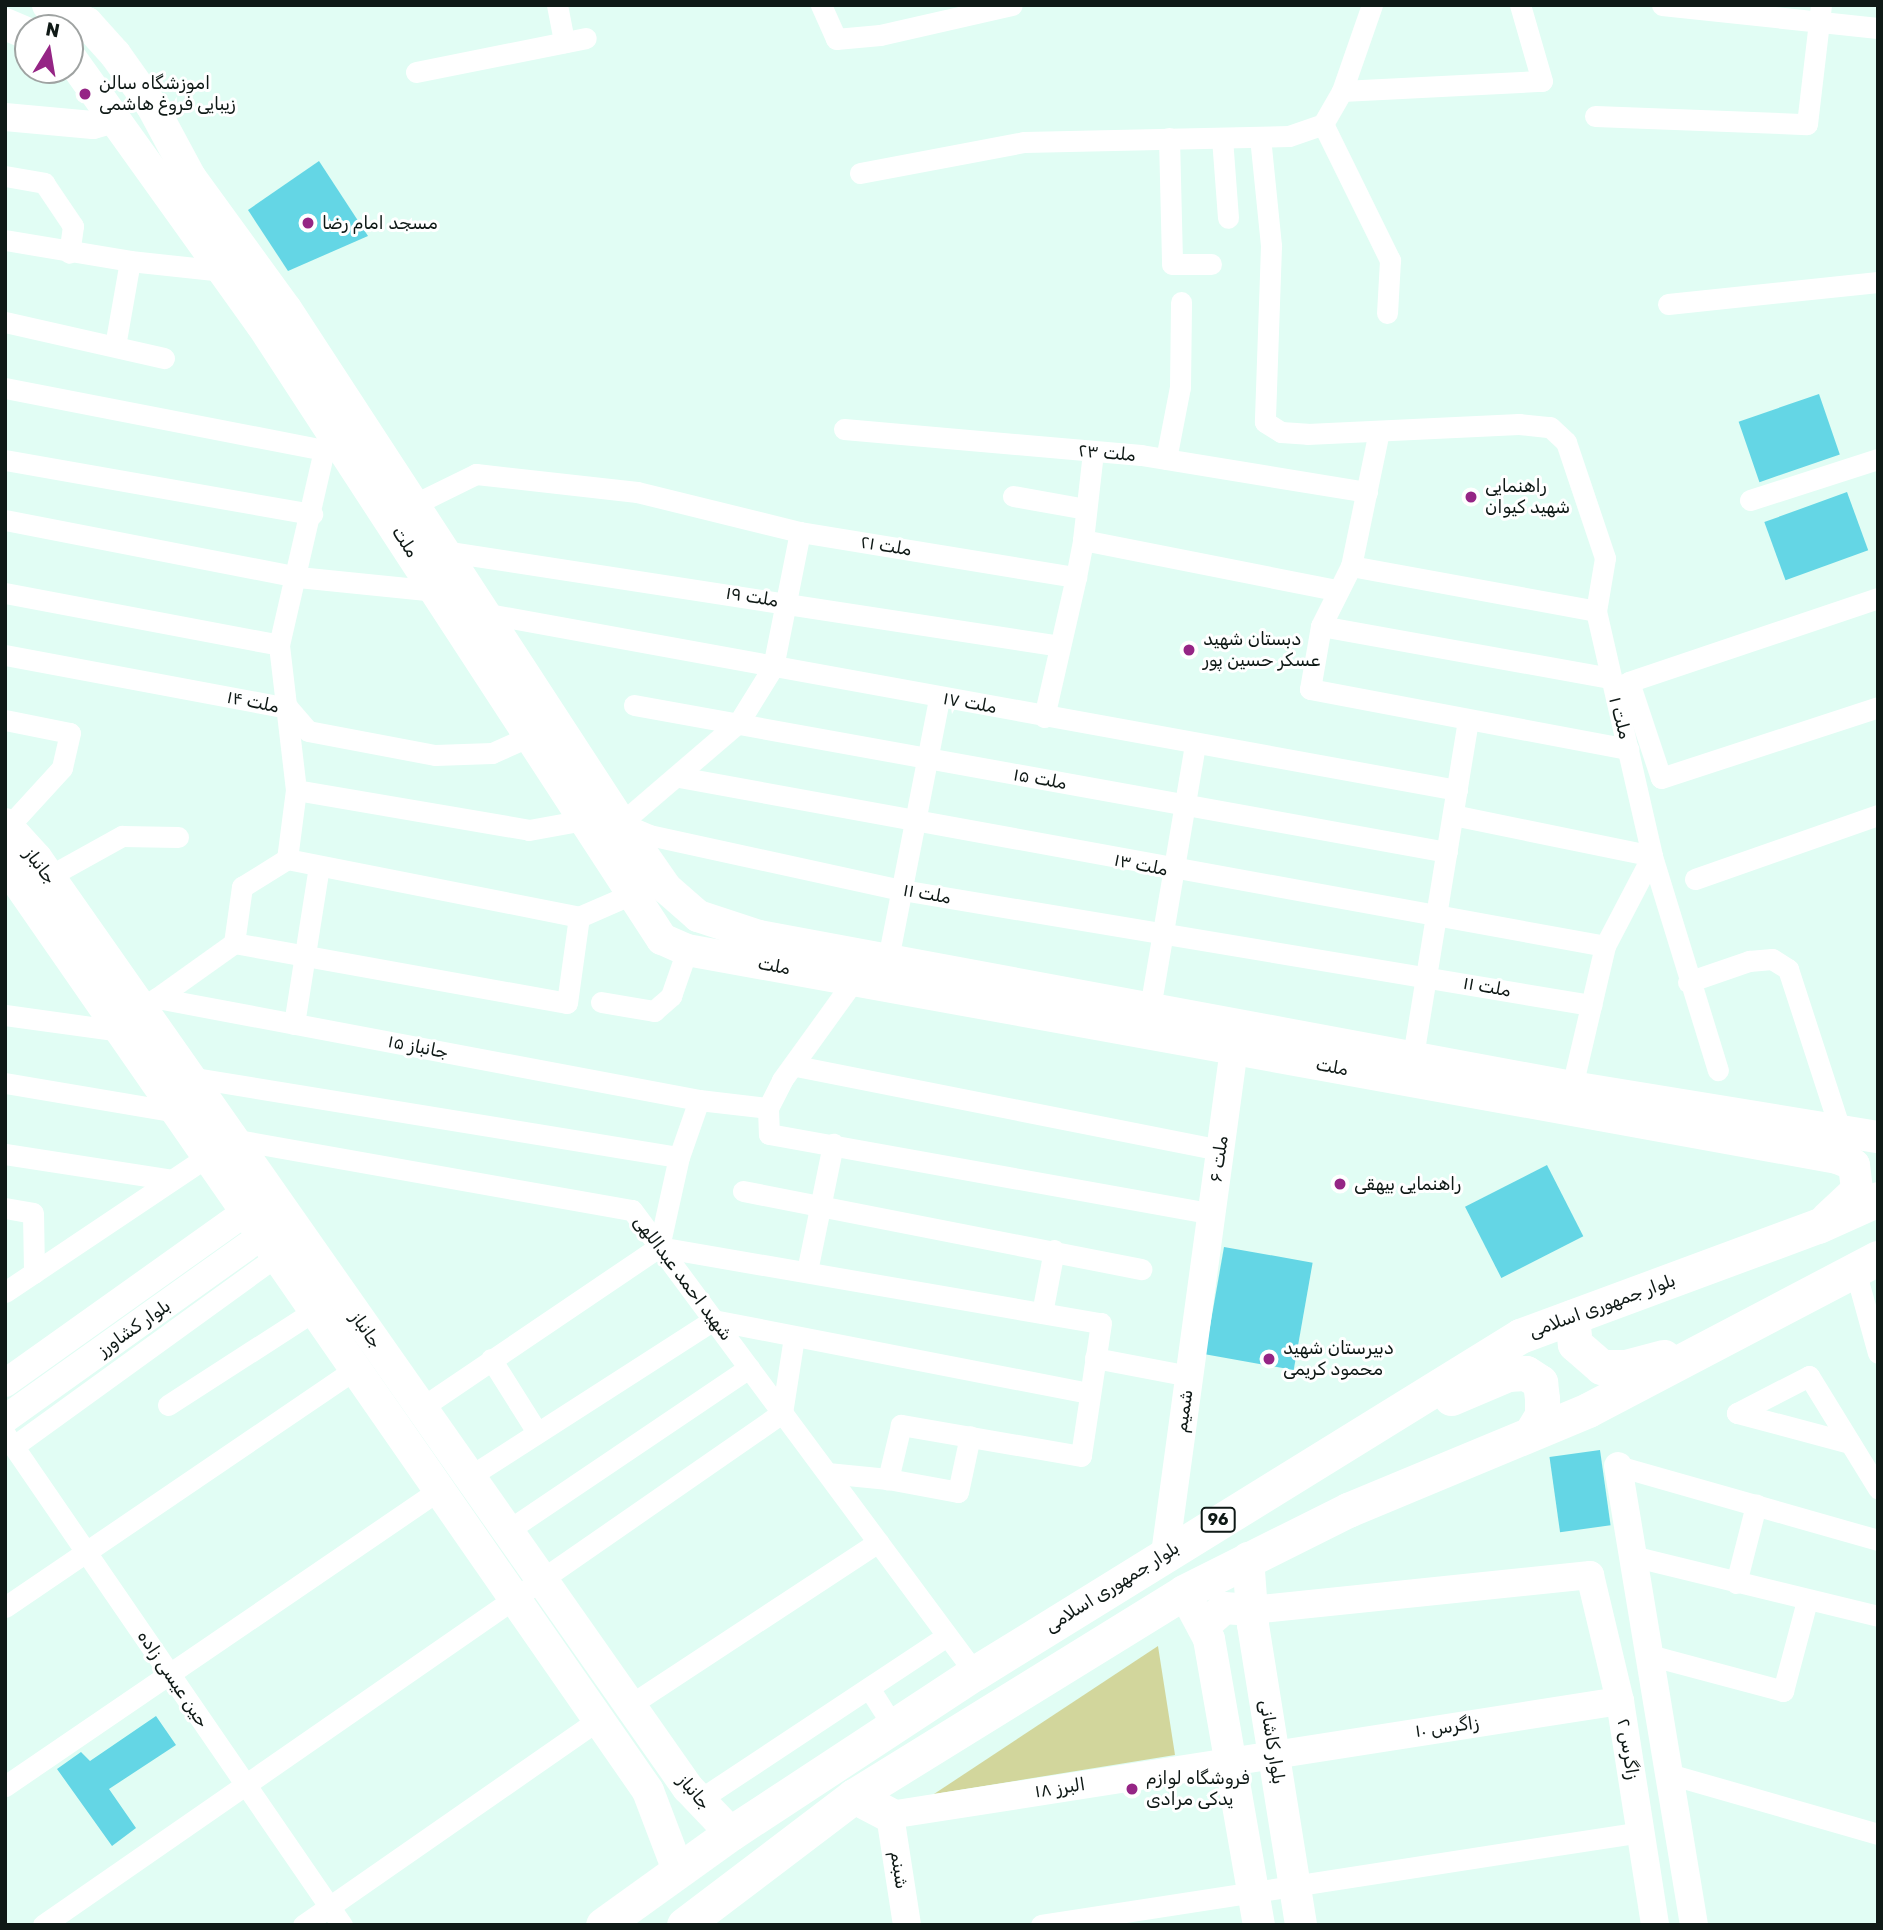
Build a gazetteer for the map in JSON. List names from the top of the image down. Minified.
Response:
{"streets":{"main road":["ملت","جانباز","بلوار جمهوری اسلامی","96","بلوار کاشانی"],"street":["ملت ۲۳","ملت ۲۱","ملت ۱۹","ملت ۱۴","ملت ۱۷","ملت ۱","ملت ۱۵","ملت ۱۳","ملت ۱۱","جانباز ۱۵","ملت ۶","شهید احمد عبداللهی","بلوار کشاورز","شمیم","حین عیسی زاده","زاگرس ۱۰","زاگرس ۲","البرز ۱۸","شبنم"]},"crossings":[["ملت","ملت ۲۱"],["ملت","ملت ۱۹"],["ملت","ملت ۱۴"],["ملت","ملت ۱۷"],["ملت","ملت ۱۱"],["ملت","ملت ۶"],["جانباز","جانباز ۱۵"],["جانباز","شهید احمد عبداللهی"],["جانباز","بلوار جمهوری اسلامی"],["جانباز","بلوار کشاورز"],["ملت ۶","شمیم"],["شهید احمد عبداللهی","بلوار جمهوری اسلامی"],["بلوار جمهوری اسلامی","شمیم"],["زاگرس ۱۰","بلوار کاشانی"],["زاگرس ۱۰","زاگرس ۲"],["زاگرس ۱۰","البرز ۱۸"],["بلوار کاشانی","زاگرس ۲"],["البرز ۱۸","شبنم"]],"places":["اموزشگاه سالن زیبایی فروغ هاشمی","مسجد امام رضا","راهنمایی شهید کیوان","دبستان شهید عسکر حسین پور","راهنمایی بیهقی","دبیرستان شهید محمود کریمی","فروشگاه لوازم یدکی مرادی"],"north":"top"}
